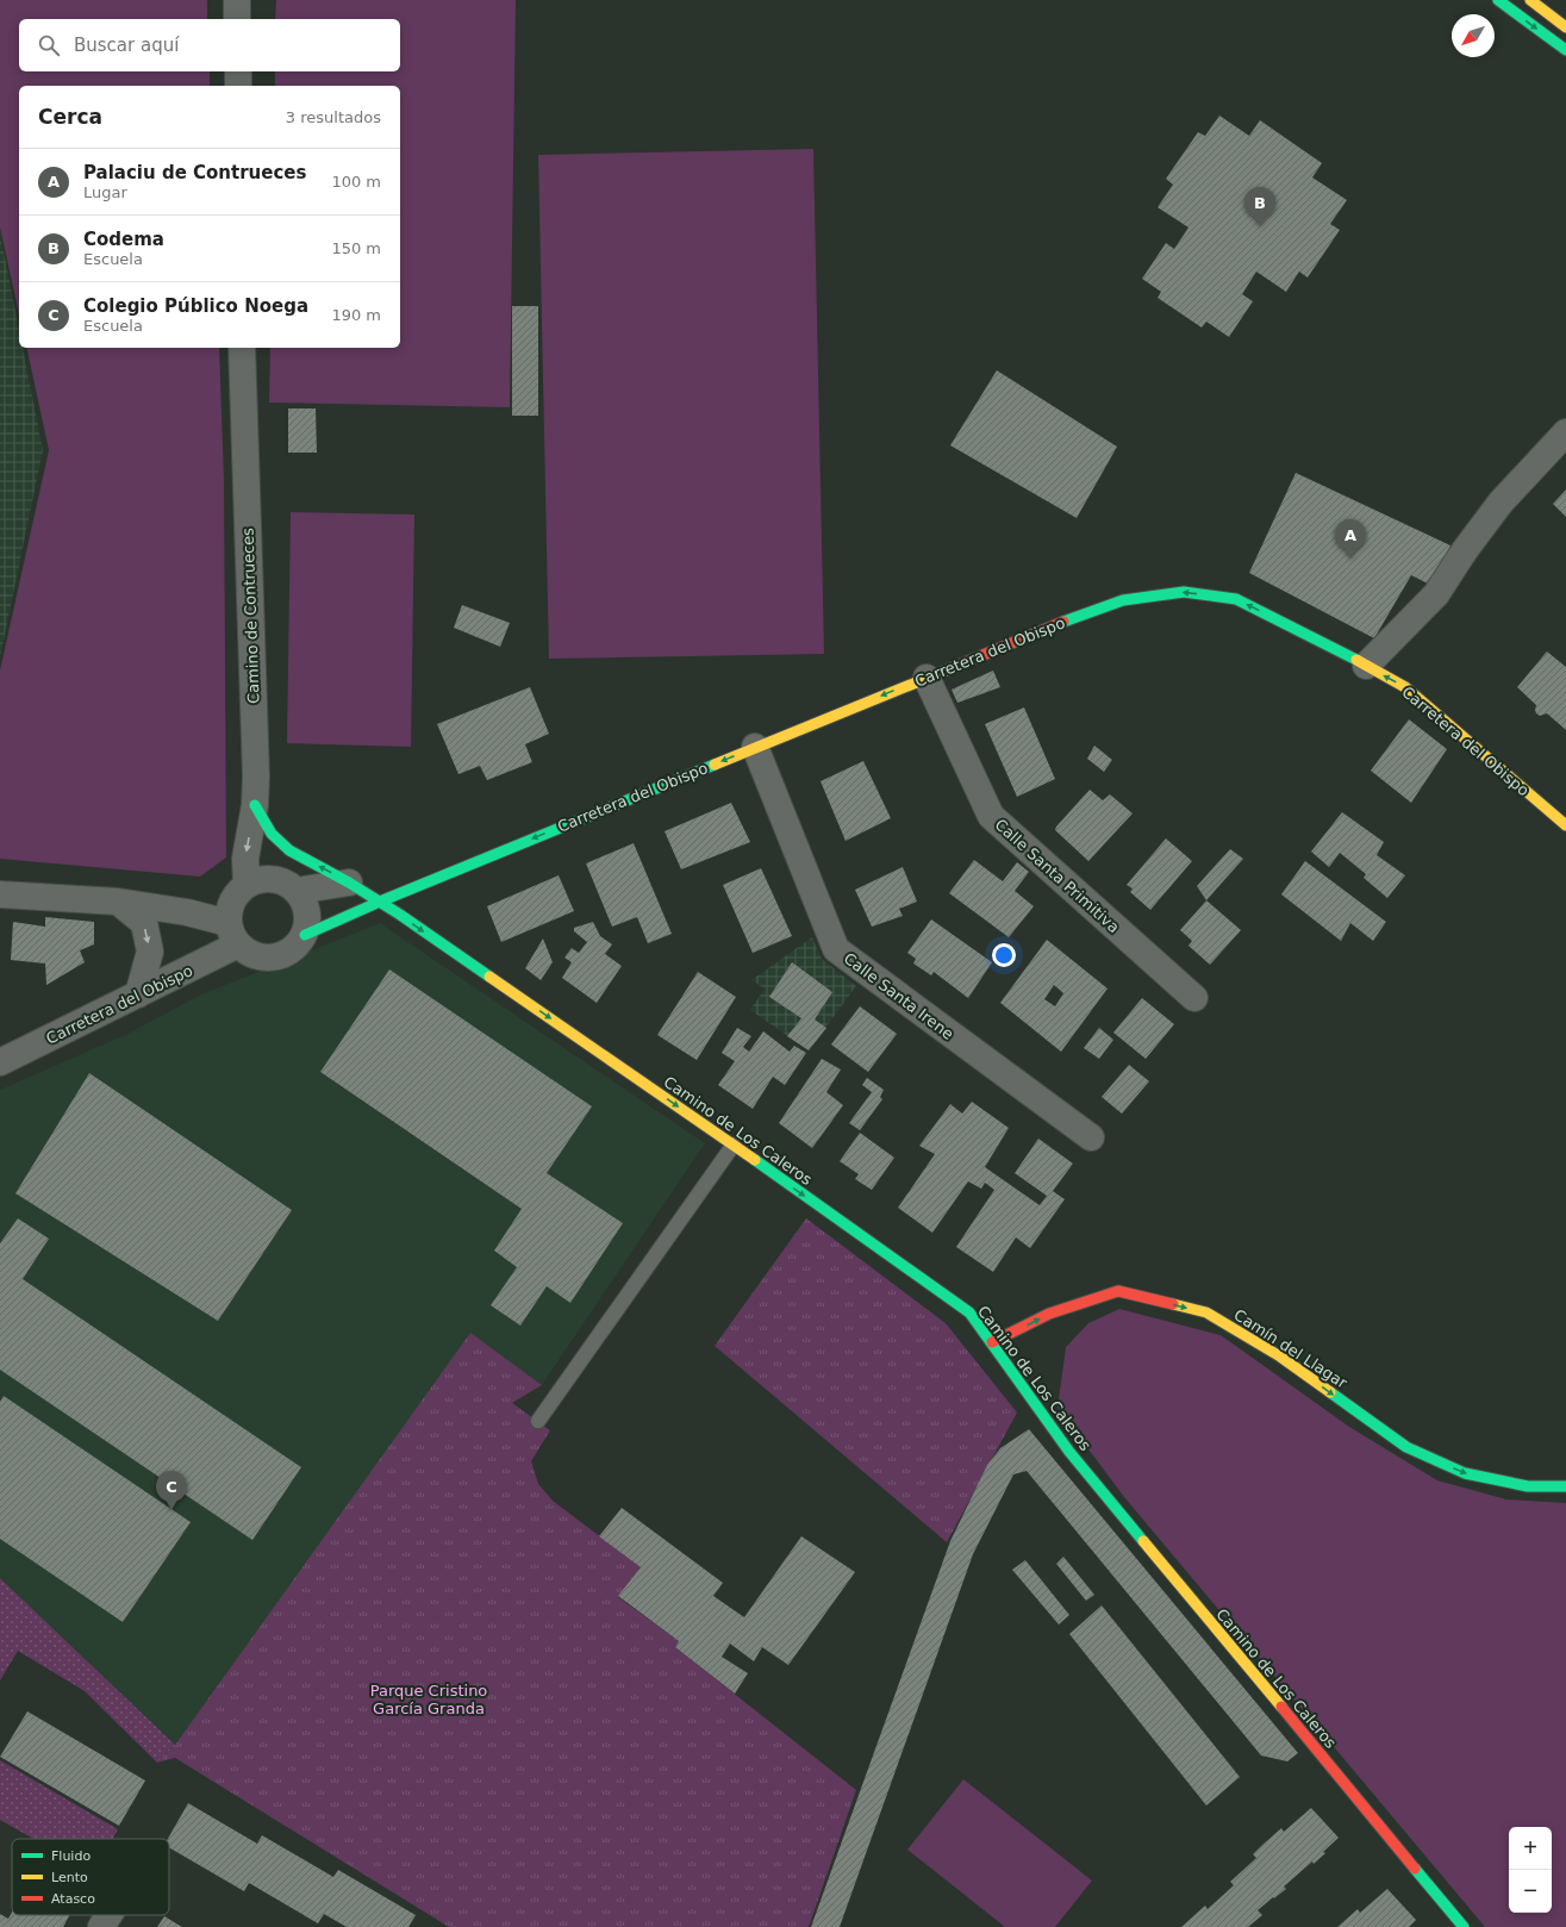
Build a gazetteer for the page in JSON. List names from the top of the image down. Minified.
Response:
{"streets":{"main road":["Carretera del Obispo","Camino de Los Caleros","Camín del Llagar"],"street":["Camino de Contrueces","Calle Santa Primitiva","Calle Santa Irene"]},"crossings":[["Camino de Contrueces","Carretera del Obispo"],["Carretera del Obispo","Calle Santa Primitiva"],["Carretera del Obispo","Calle Santa Irene"],["Carretera del Obispo","Camino de Los Caleros"],["Camino de Los Caleros","Camín del Llagar"]],"one_way":["Carretera del Obispo","Camino de Los Caleros","Camín del Llagar"],"parks":["Parque Cristino García Granda"],"legend":["Fluido","Lento","Atasco"],"north":"bottom left","page":{"search":"Buscar aquí","heading":["Cerca","3 resultados"],"list":[{"mark":"A","name":"Palaciu de Contrueces","note":"Lugar","value":"100 m"},{"mark":"B","name":"Codema","note":"Escuela","value":"150 m"},{"mark":"C","name":"Colegio Público Noega","note":"Escuela","value":"190 m"}],"pins":["B","A","C"],"map_buttons":["+","−"]}}
